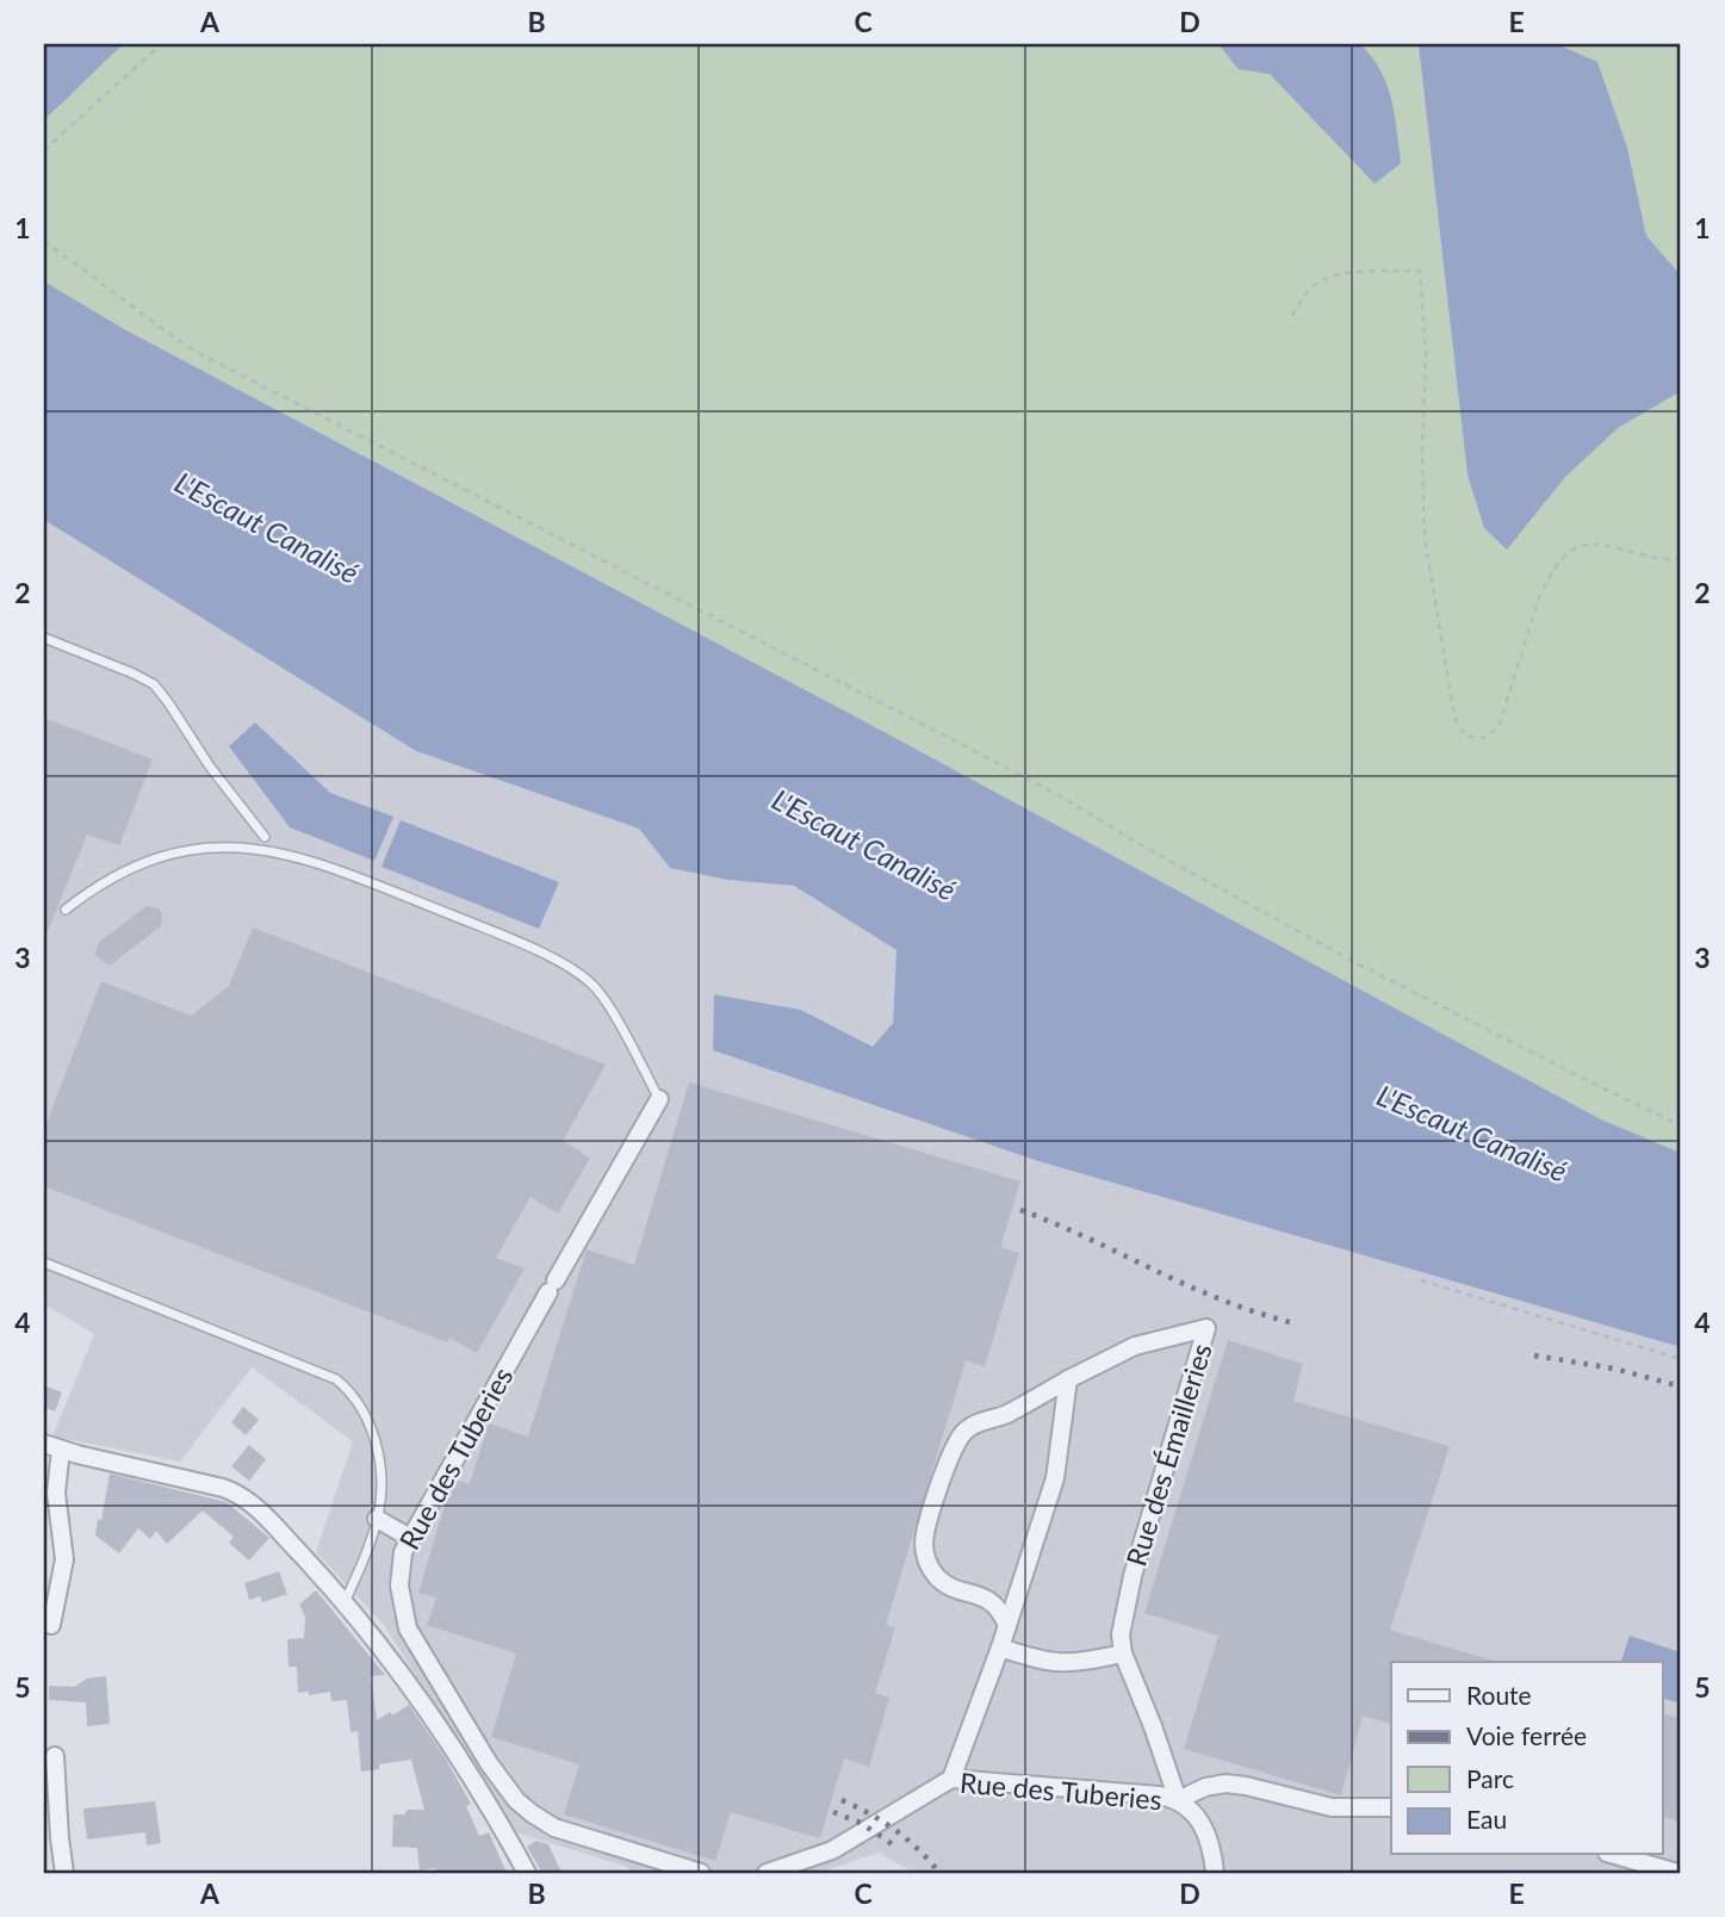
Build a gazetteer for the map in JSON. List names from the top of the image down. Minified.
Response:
{"streets":{"street":["Rue des Émailleries","Rue des Tuberies"]},"crossings":[["Rue des Émailleries","Rue des Tuberies"]],"water":["L'Escaut Canalisé"],"legend":["Route","Voie ferrée","Parc","Eau"],"grid":{"columns":["A","B","C","D","E"],"rows":["1","2","3","4","5"]}}
